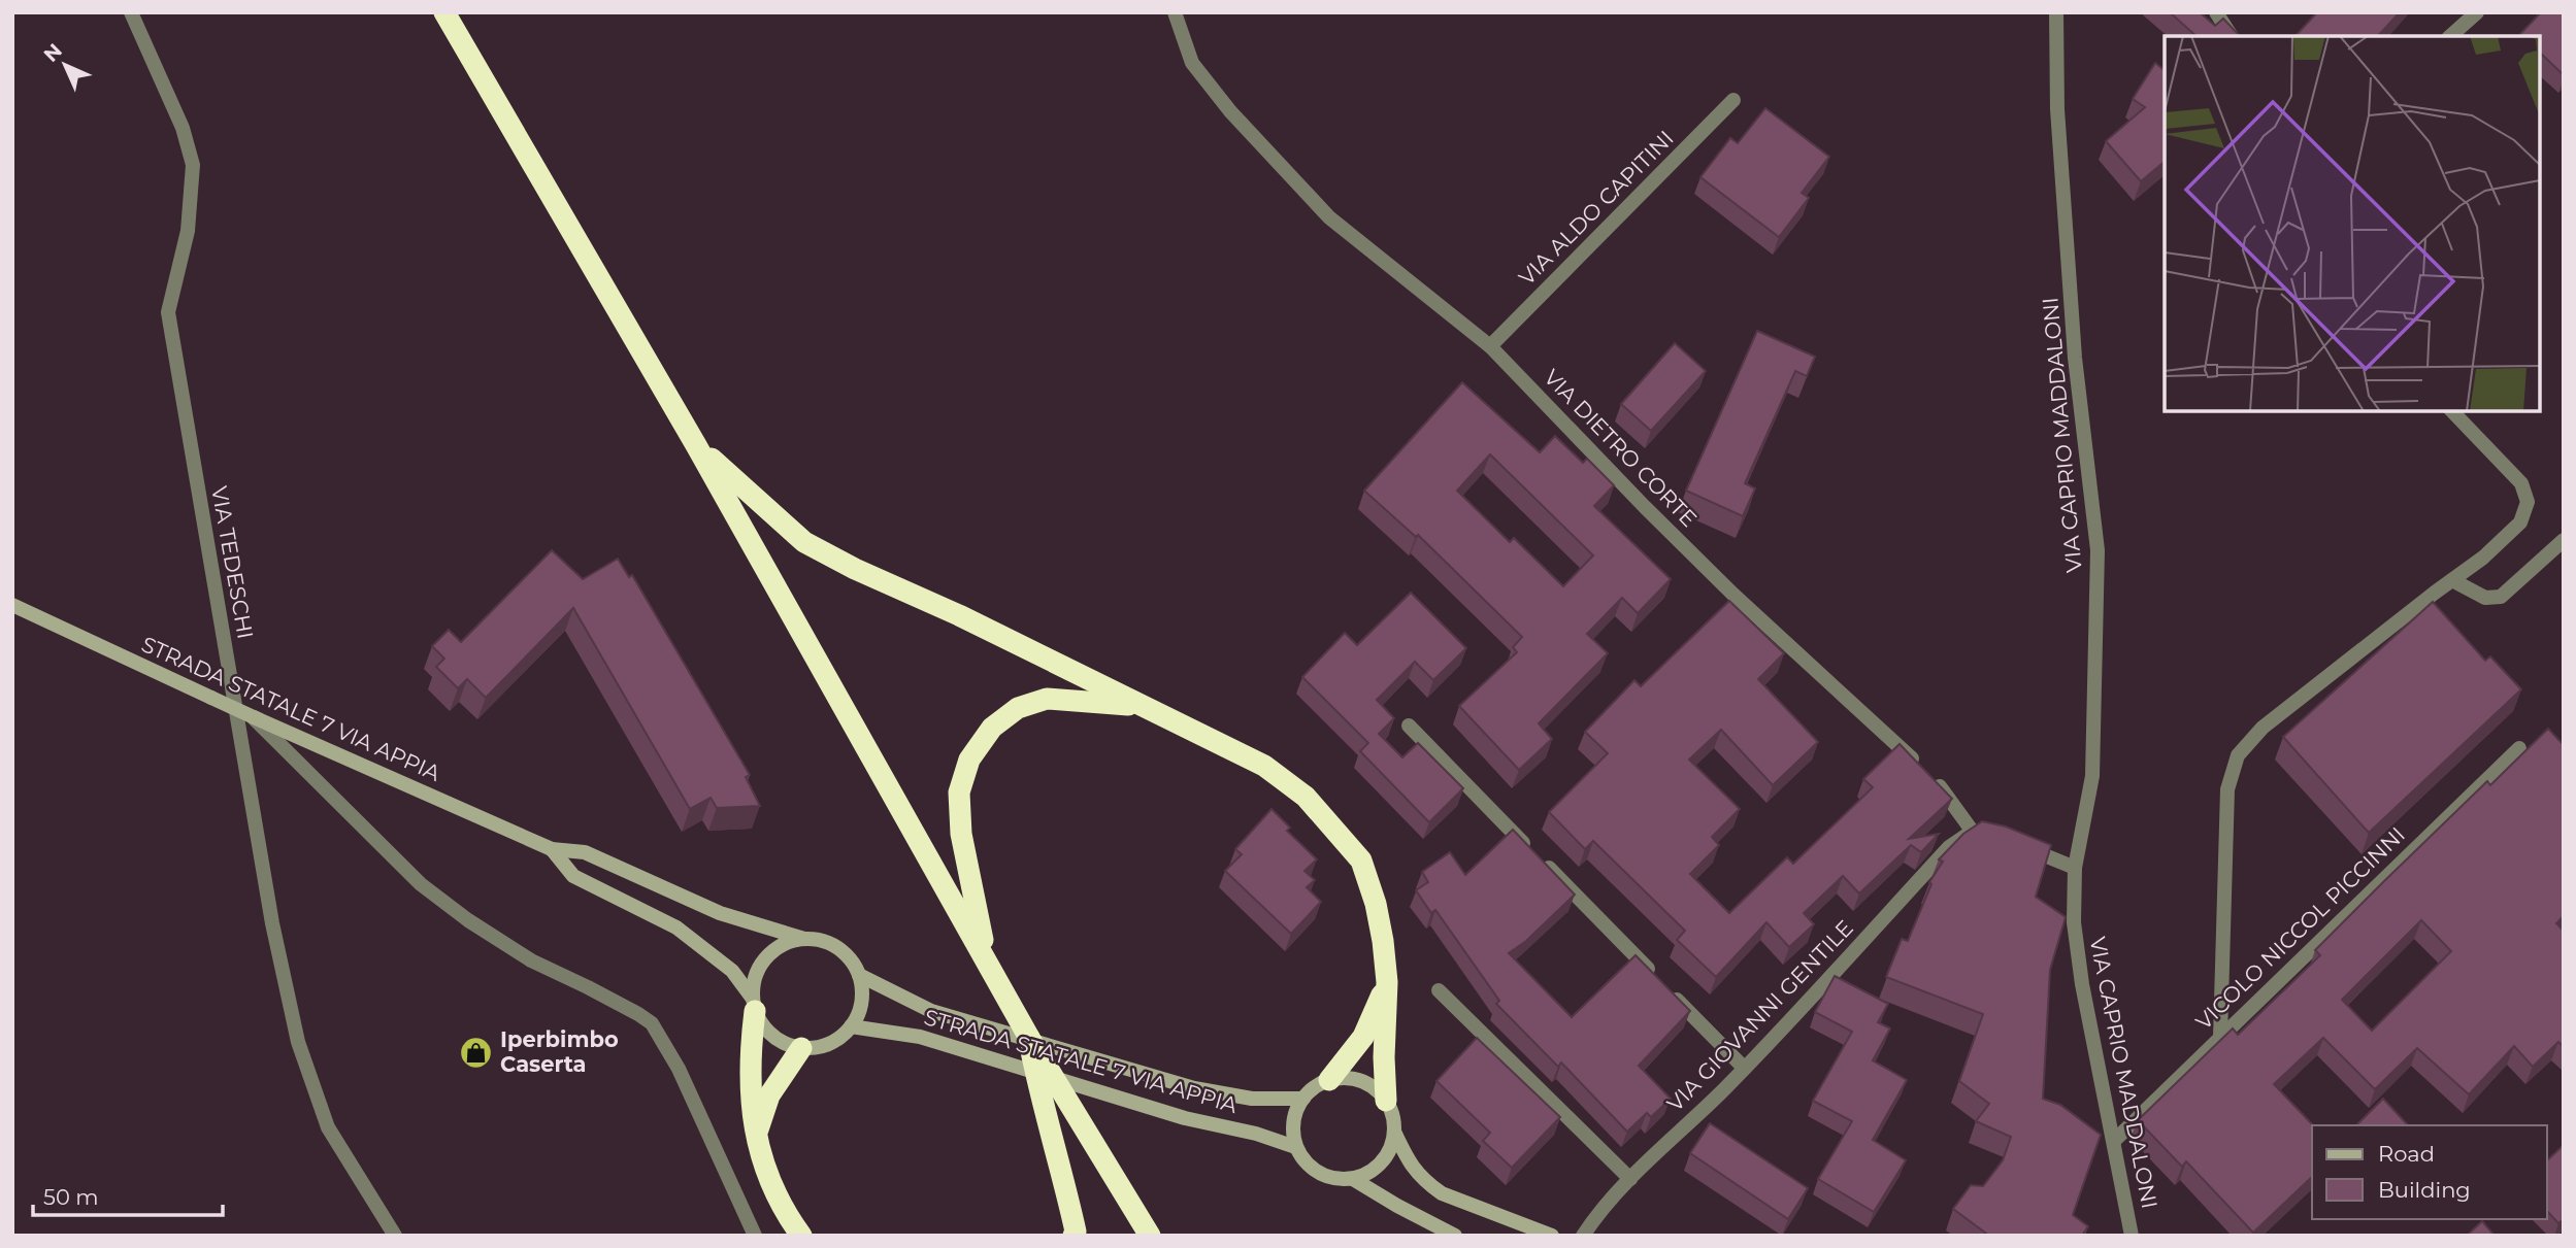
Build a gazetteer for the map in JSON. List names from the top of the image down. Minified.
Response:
{"streets":{"main road":["STRADA STATALE 7 VIA APPIA"],"street":["VIA ALDO CAPITINI","VIA CAPRIO MADDALONI","VIA DIETRO CORTE","VIA TEDESCHI","VICOLO NICCOL PICCINNI","VIA GIOVANNI GENTILE"]},"crossings":[["VIA ALDO CAPITINI","VIA DIETRO CORTE"],["VIA CAPRIO MADDALONI","VICOLO NICCOL PICCINNI"],["VIA DIETRO CORTE","VIA GIOVANNI GENTILE"]],"places":{"shop":["Iperbimbo Caserta"]},"legend":["Road","Building"],"scale_bar":"50 m","north":"top left"}
